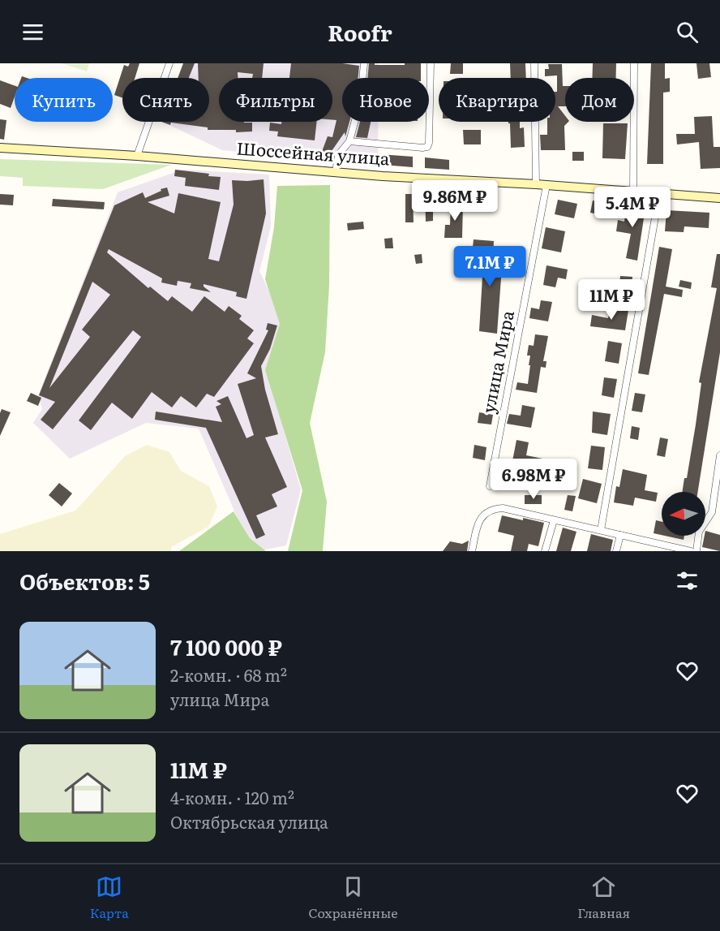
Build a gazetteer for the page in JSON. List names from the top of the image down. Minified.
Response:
{"streets":{"street":["Шоссейная улица","улица Мира"]},"crossings":[["Шоссейная улица","улица Мира"]],"north":"left","page":{"header":"Roofr","chip":["Купить","Снять","Фильтры","Новое","Квартира","Дом"],"price":["9.86M ₽","5.4M ₽","7.1M ₽","11M ₽","6.98M ₽"],"heading":"Объектов: 5","list":[{"name":"7 100 000 ₽","note":"2-комн. · 68 m² · улица Мира"},{"name":"11M ₽","note":"4-комн. · 120 m² · Октябрьская улица"}],"tabs":["Карта","Сохранённые","Главная"]}}
